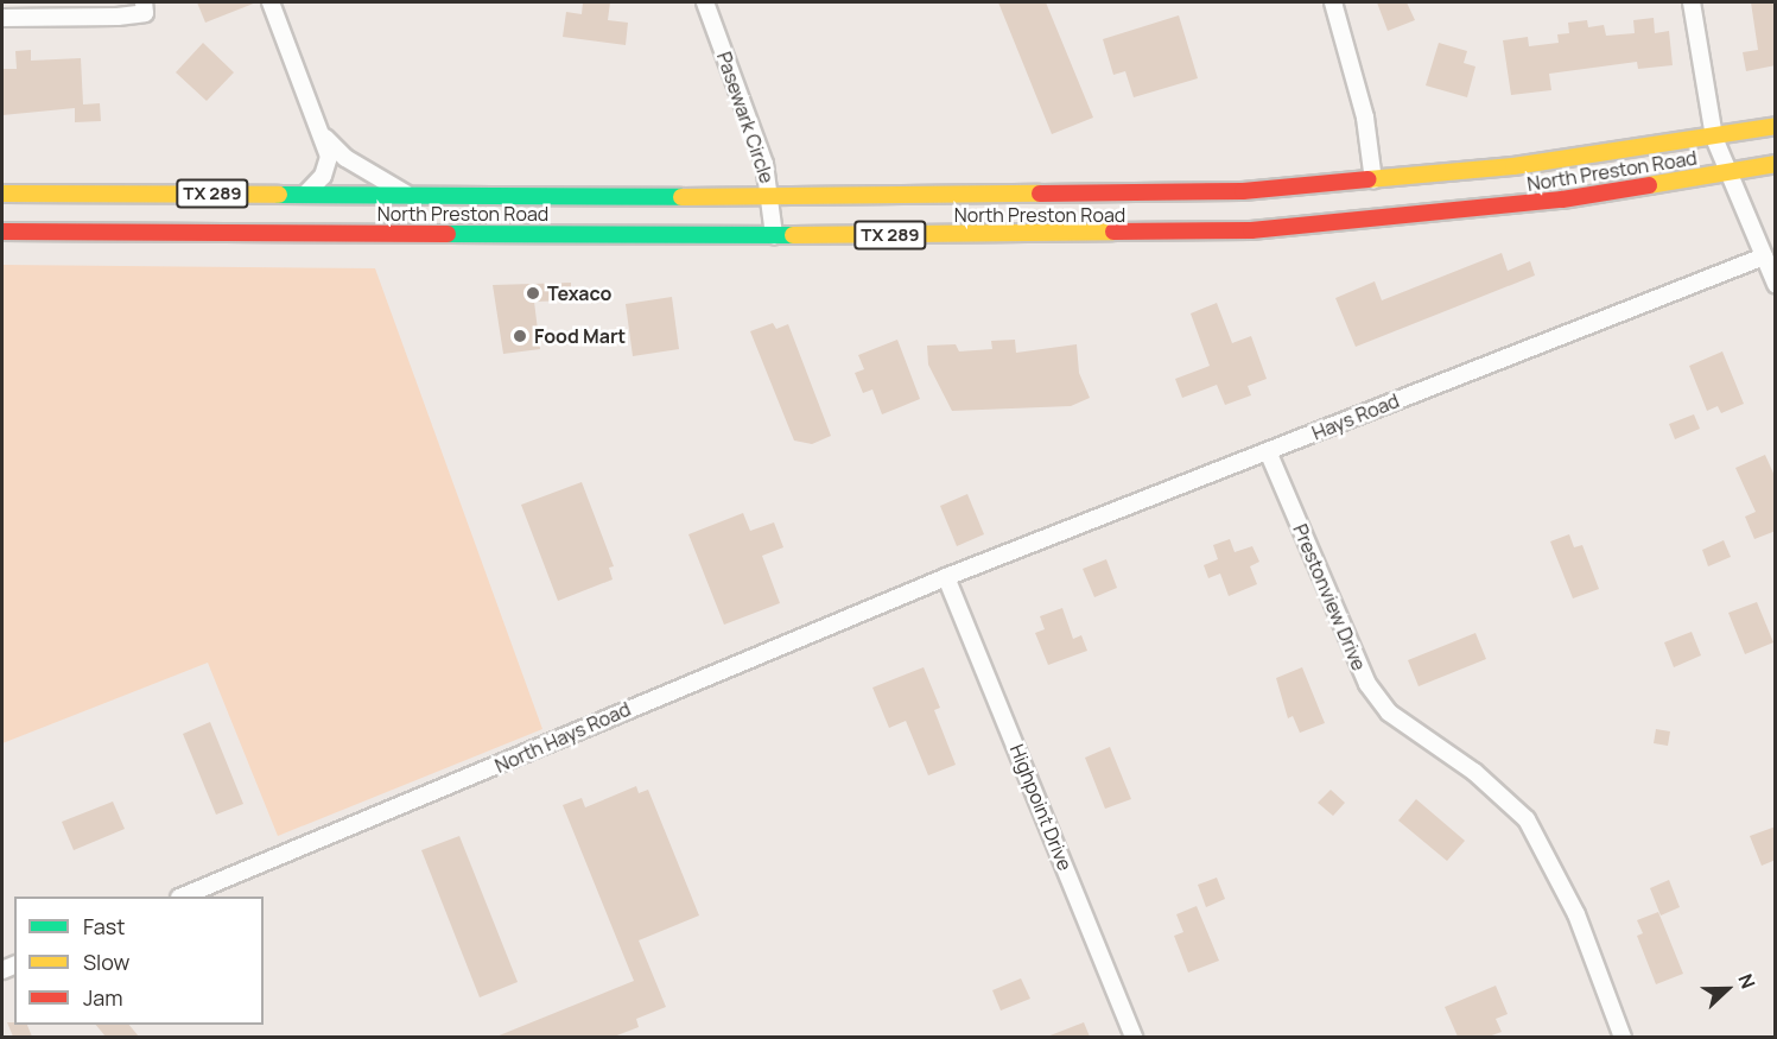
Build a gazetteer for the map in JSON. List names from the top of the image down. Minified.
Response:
{"streets":{"main road":["North Preston Road","TX 289"],"street":["Pasewark Circle","Hays Road","Prestonview Drive","North Hays Road","Highpoint Drive"]},"crossings":[["Pasewark Circle","North Preston Road"],["Hays Road","Prestonview Drive"],["Hays Road","North Hays Road"],["Hays Road","Highpoint Drive"],["North Hays Road","Highpoint Drive"]],"places":["Texaco","Food Mart"],"legend":["Fast","Slow","Jam"],"north":"right"}
